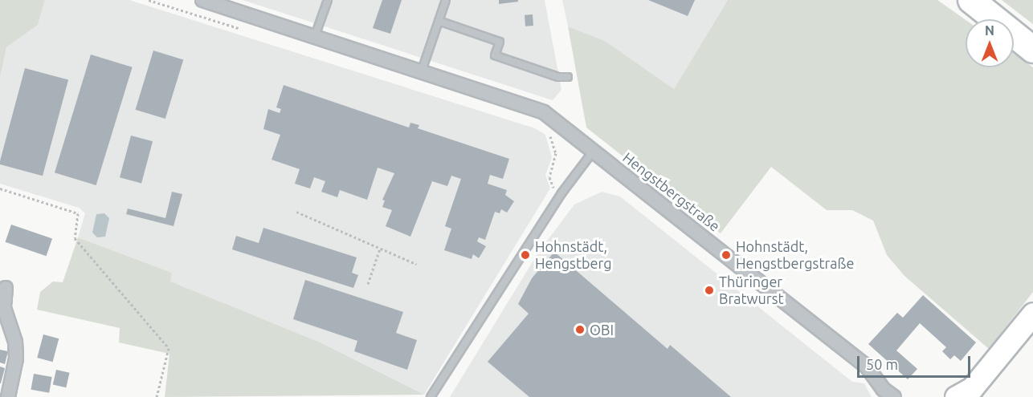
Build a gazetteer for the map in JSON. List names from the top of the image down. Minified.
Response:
{"streets":{"street":["Hengstbergstraße"]},"places":["Hohnstädt, Hengstberg","Hohnstädt, Hengstbergstraße","Thüringer Bratwurst","OBI"],"scale_bar":"50 m","north":"top"}
